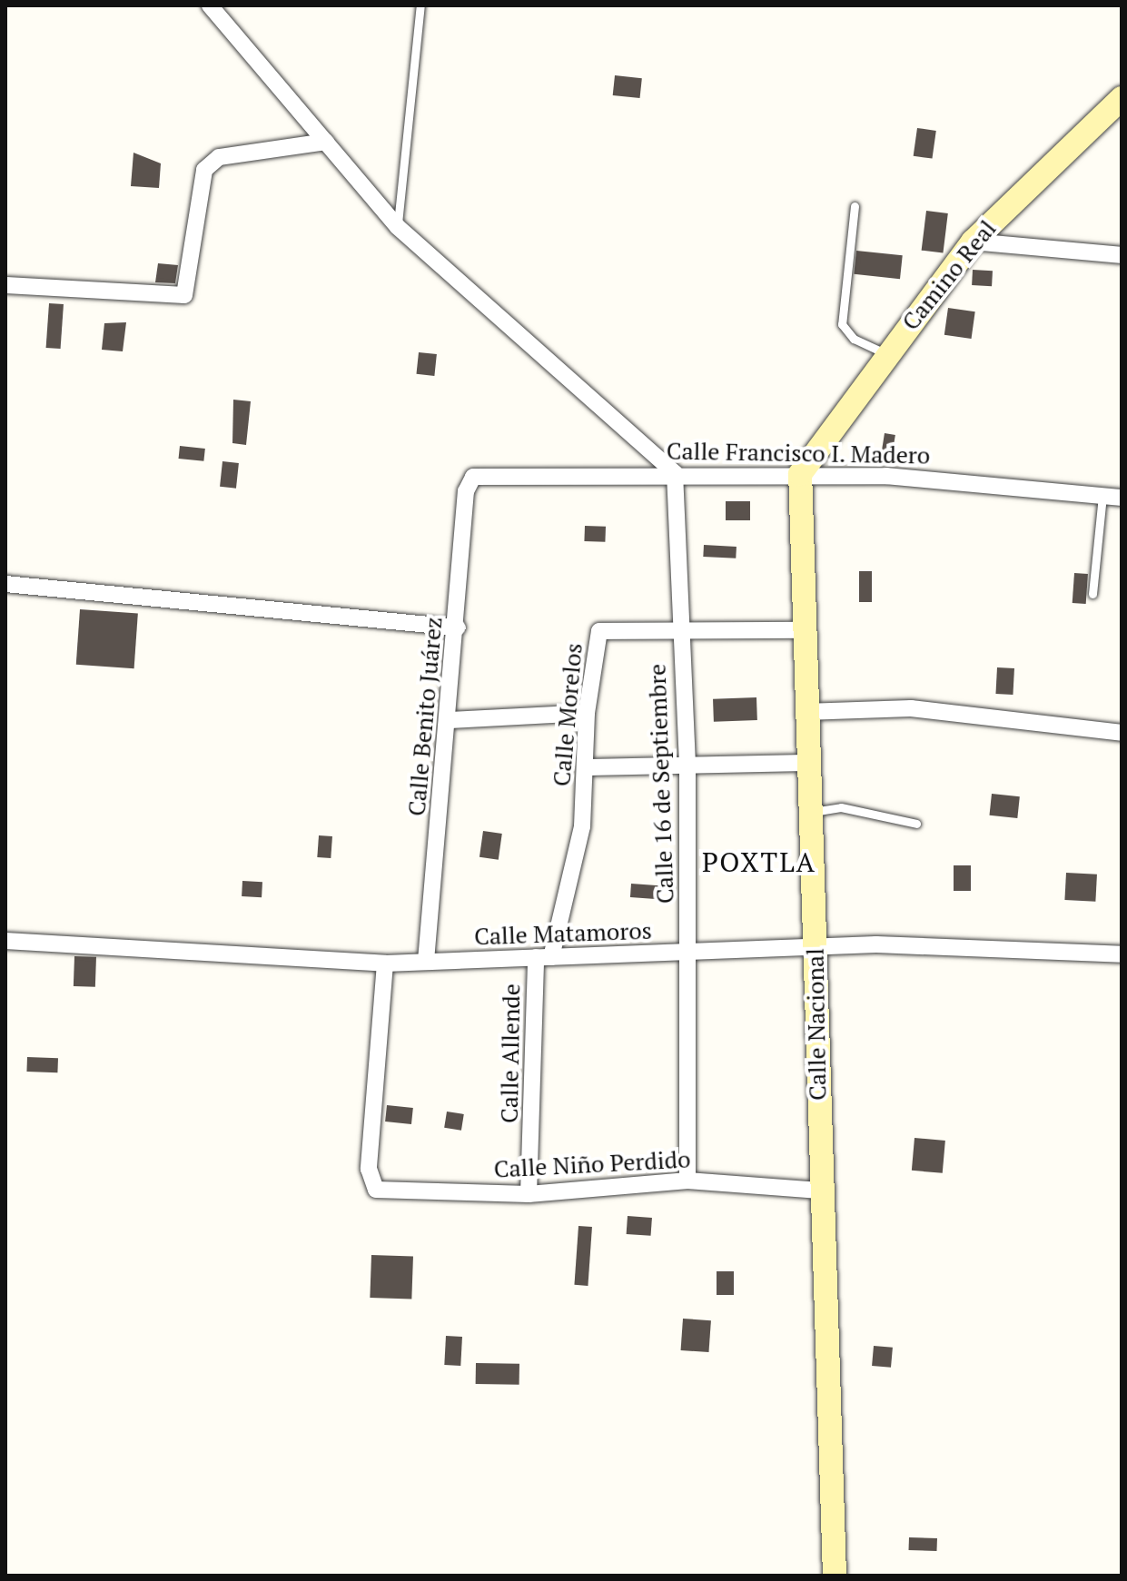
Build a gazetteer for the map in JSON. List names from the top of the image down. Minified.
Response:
{"streets":{"street":["Camino Real","Calle Francisco I. Madero","Calle Morelos","Calle Benito Juárez","Calle 16 de Septiembre","Calle Matamoros","Calle Nacional","Calle Allende","Calle Niño Perdido"]},"crossings":[["Camino Real","Calle Francisco I. Madero"],["Camino Real","Calle Nacional"],["Calle Francisco I. Madero","Calle Benito Juárez"],["Calle Francisco I. Madero","Calle 16 de Septiembre"],["Calle Francisco I. Madero","Calle Nacional"],["Calle Morelos","Calle 16 de Septiembre"],["Calle Morelos","Calle Matamoros"],["Calle Morelos","Calle Nacional"],["Calle Morelos","Calle Allende"],["Calle Benito Juárez","Calle Matamoros"],["Calle 16 de Septiembre","Calle Matamoros"],["Calle 16 de Septiembre","Calle Niño Perdido"],["Calle Matamoros","Calle Nacional"],["Calle Matamoros","Calle Allende"],["Calle Matamoros","Calle Niño Perdido"],["Calle Nacional","Calle Niño Perdido"],["Calle Allende","Calle Niño Perdido"]],"districts":["POXTLA"]}
